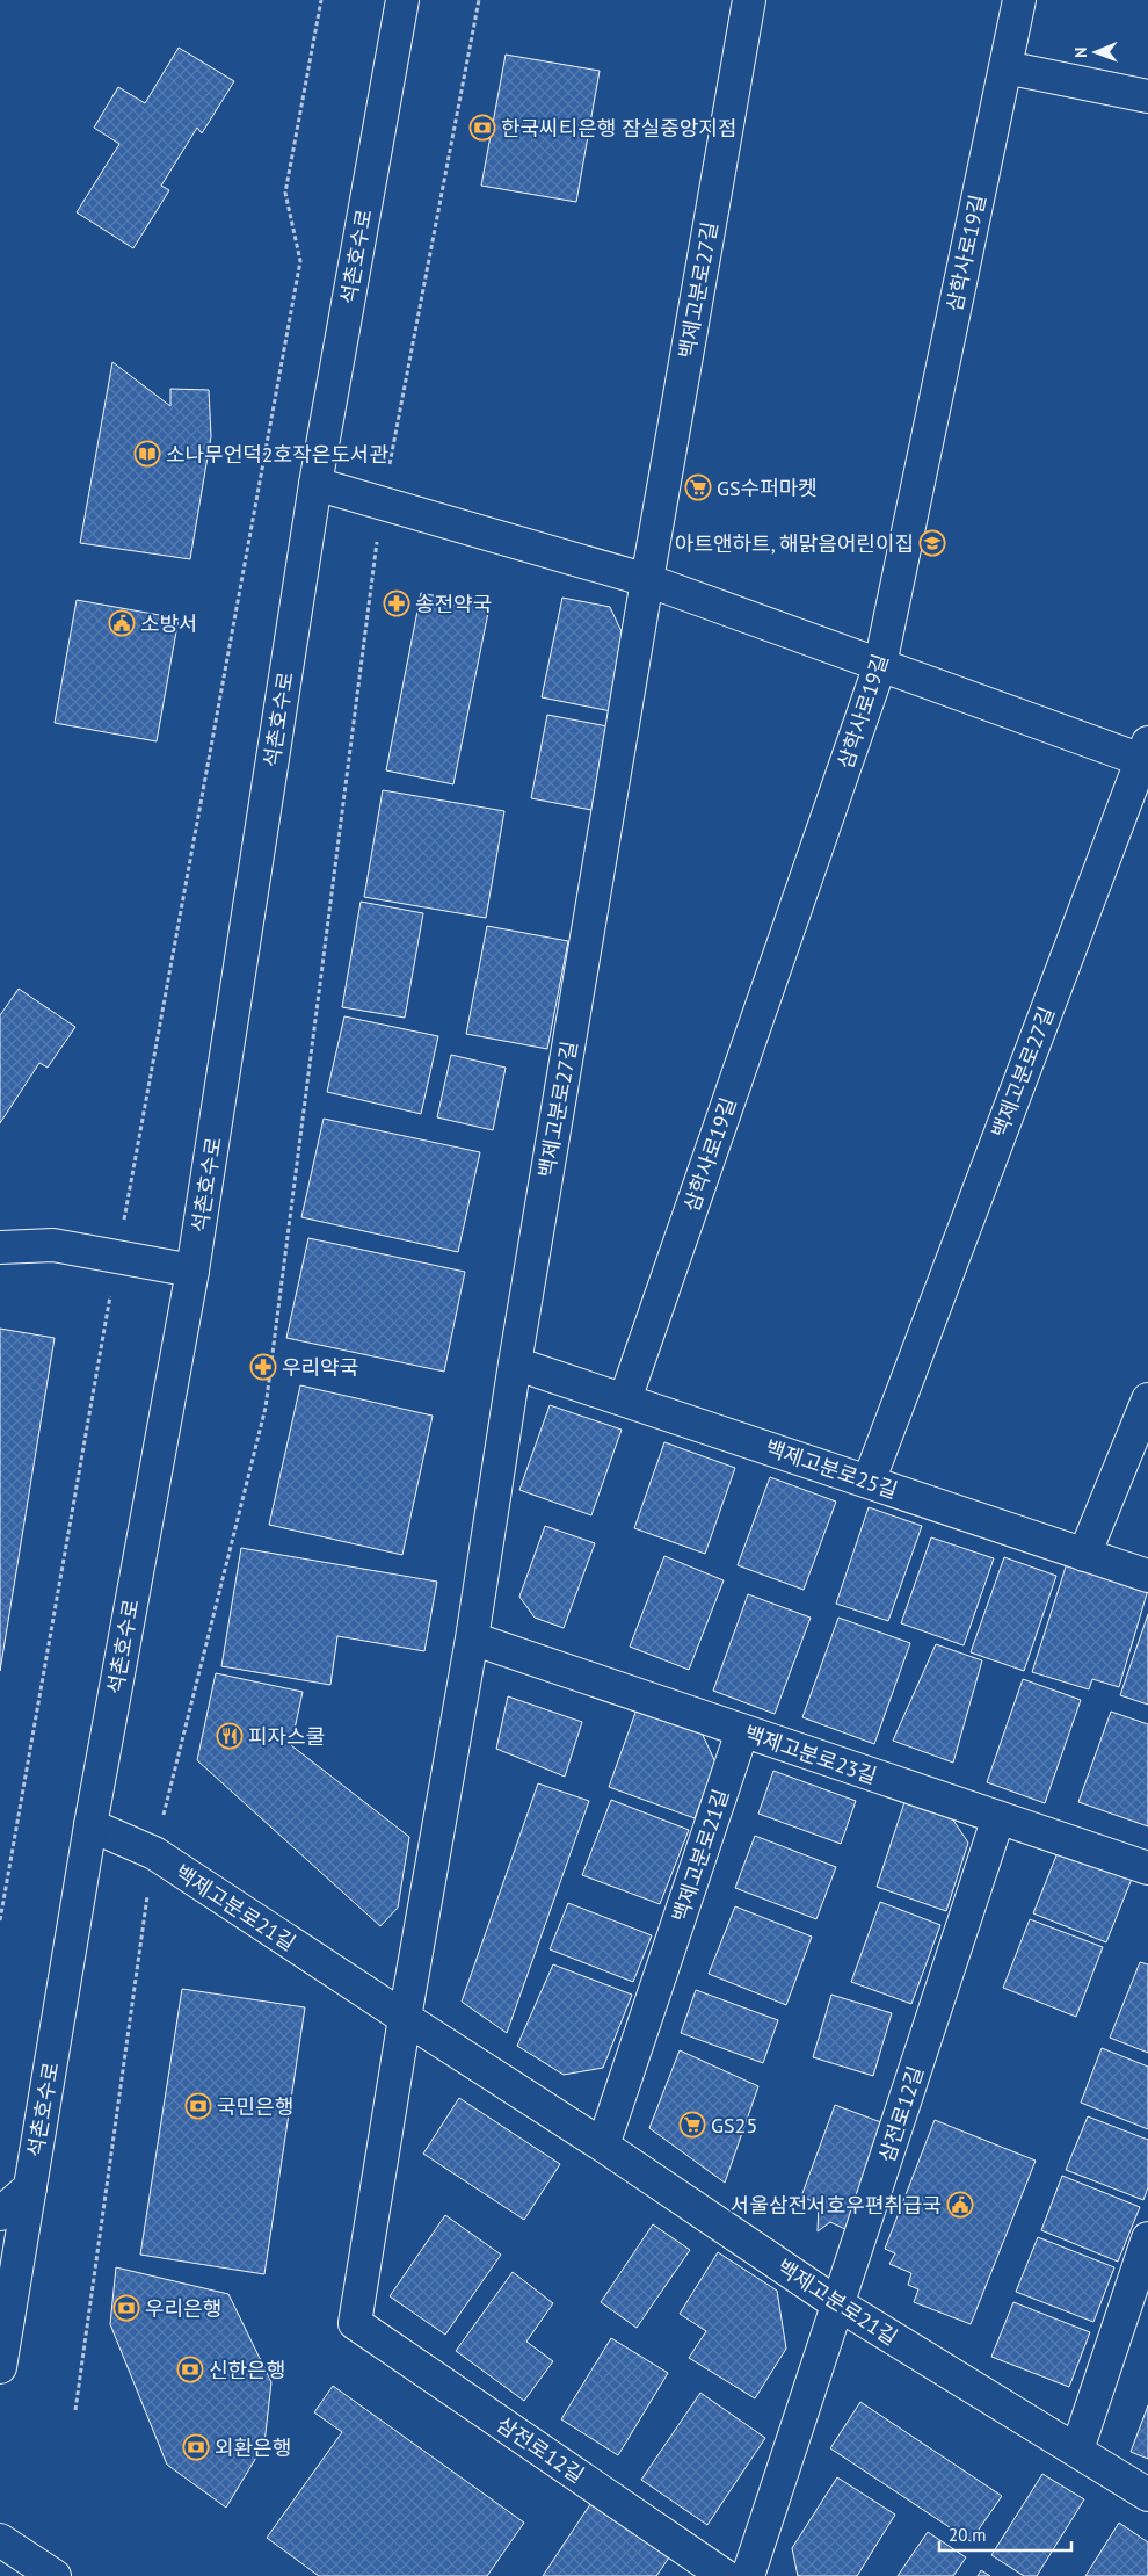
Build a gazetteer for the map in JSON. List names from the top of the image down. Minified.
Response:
{"streets":{"street":["삼학사로19길","석촌호수로","백제고분로27길","백제고분로25길","백제고분로23길","백제고분로21길","삼전로12길"]},"crossings":[["삼학사로19길","백제고분로27길"],["삼학사로19길","백제고분로25길"],["석촌호수로","백제고분로27길"],["석촌호수로","백제고분로21길"],["백제고분로27길","백제고분로25길"],["백제고분로27길","백제고분로23길"],["백제고분로23길","백제고분로21길"],["백제고분로23길","삼전로12길"],["백제고분로21길","삼전로12길"]],"places":{"bank":["한국씨티은행 잠실중앙지점","국민은행","우리은행","신한은행","외환은행"],"library":["소나무언덕2호작은도서관"],"supermarket":["GS수퍼마켓","GS25"],"school or university":["아트앤하트, 해맑음어린이집"],"pharmacy":["송전약국","우리약국"],"public building":["소방서","서울삼전서호우편취급국"],"restaurant":["피자스쿨"]},"scale_bar":"20 m","north":"left"}
